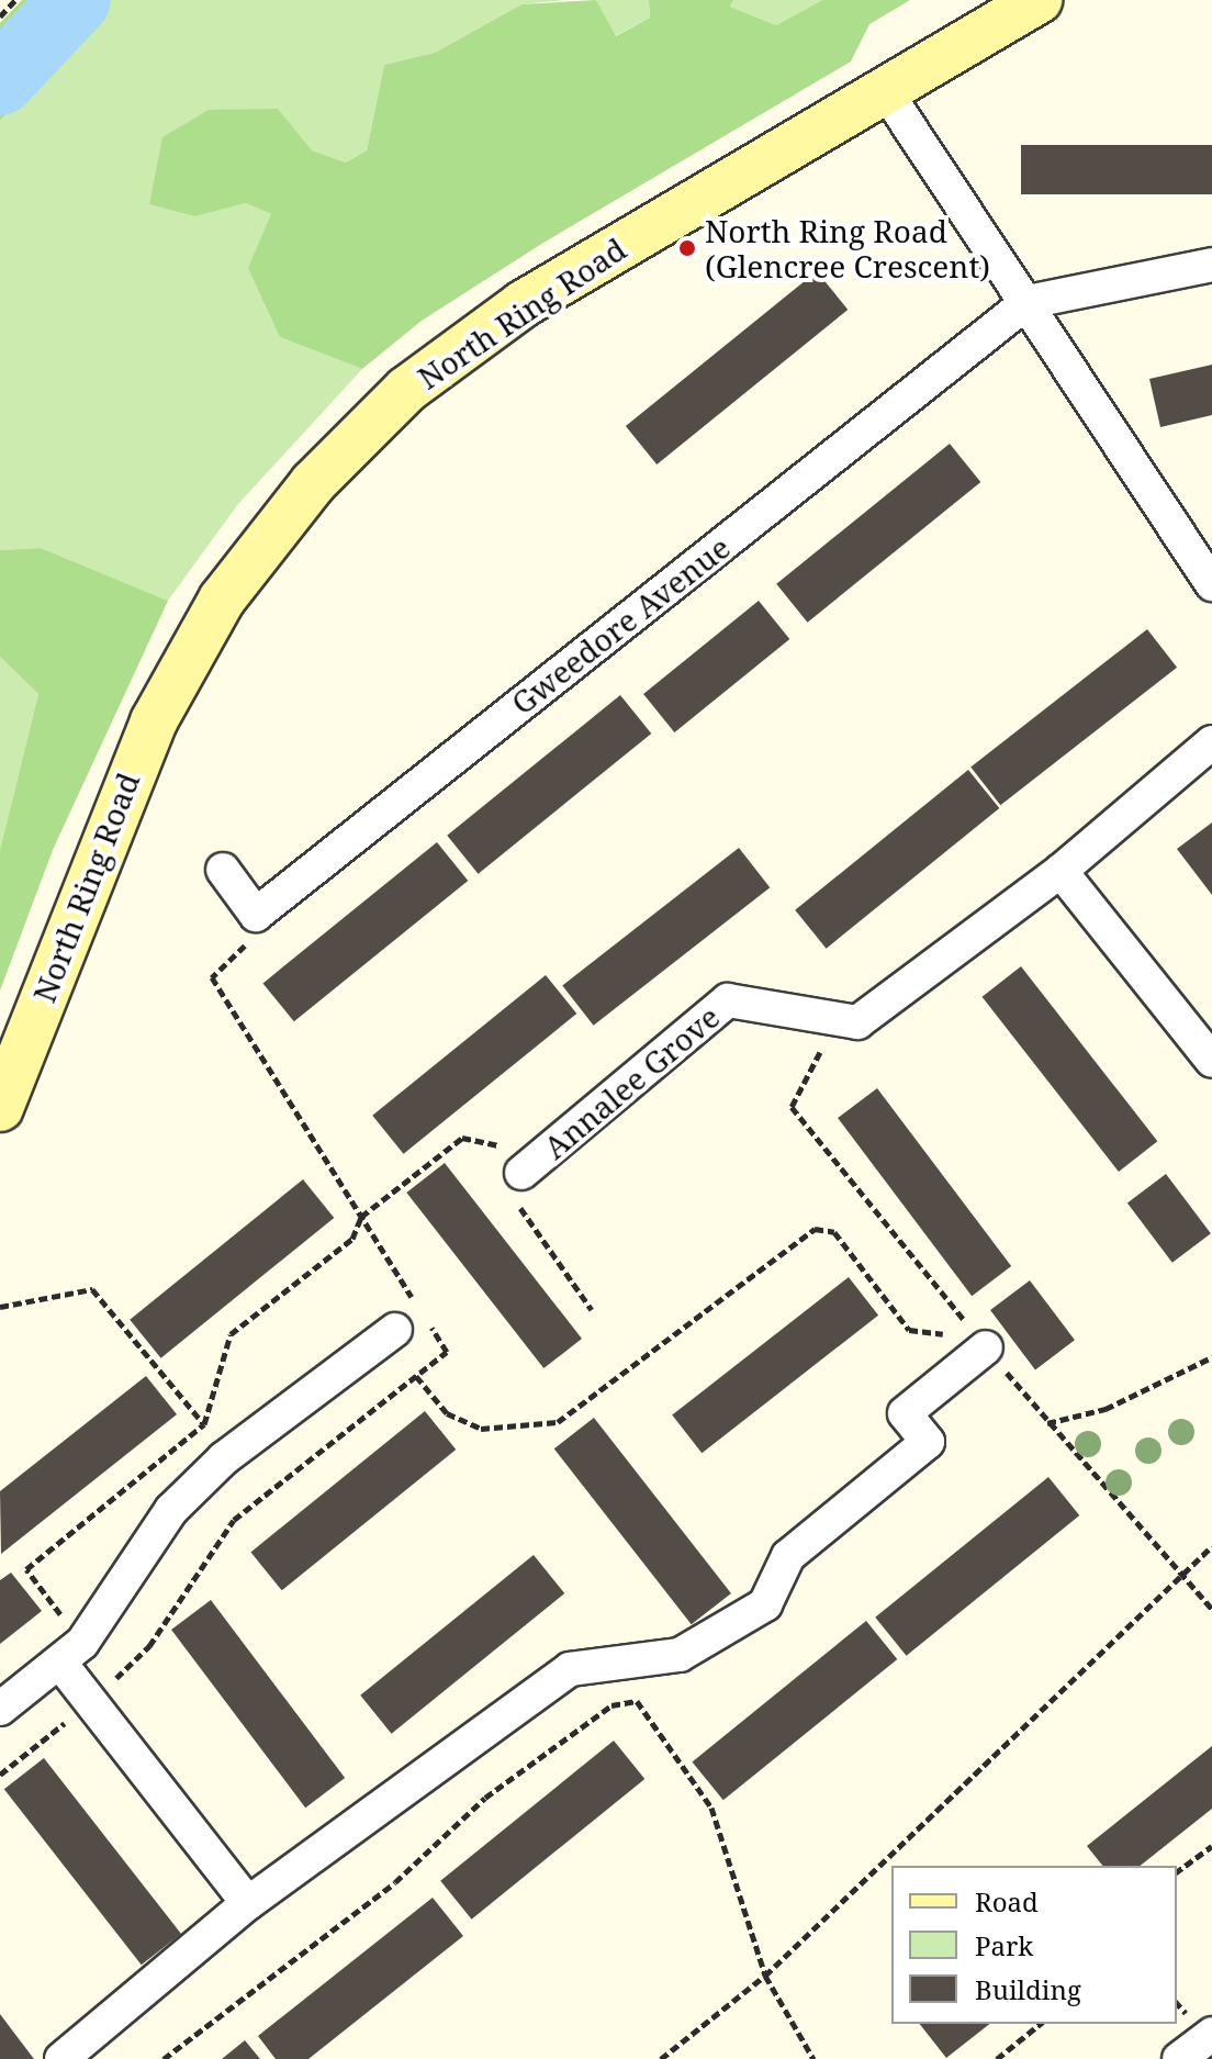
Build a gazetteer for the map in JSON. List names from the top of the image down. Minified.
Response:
{"streets":{"main road":["North Ring Road"],"street":["Gweedore Avenue","Annalee Grove"]},"places":["North Ring Road (Glencree Crescent)"],"legend":["Road","Park","Building"]}
